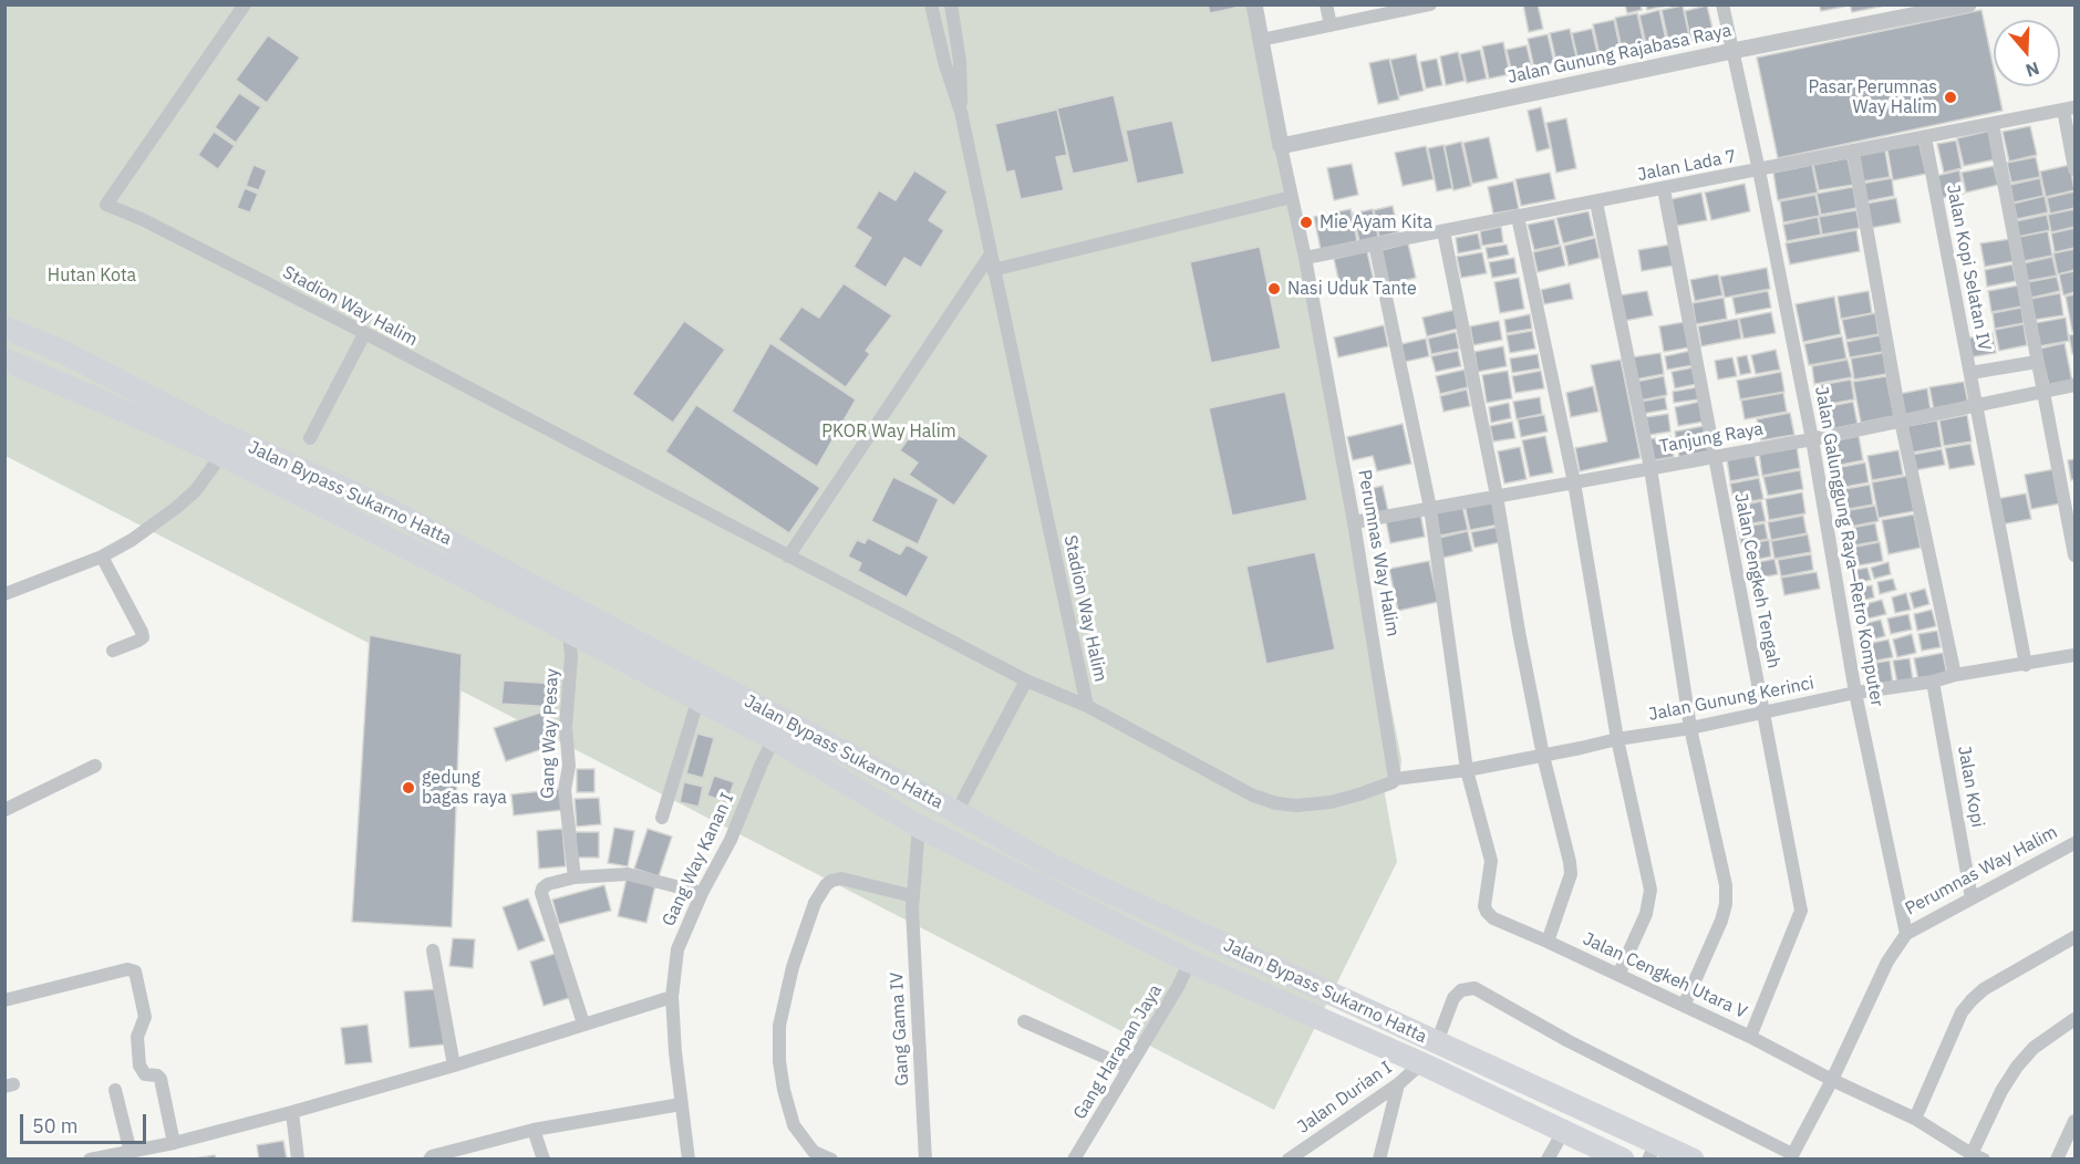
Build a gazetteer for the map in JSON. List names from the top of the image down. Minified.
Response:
{"streets":{"highway":["Jalan Bypass Sukarno Hatta"],"street":["Jalan Gunung Rajabasa Raya","Jalan Lada 7","Jalan Kopi Selatan IV","Stadion Way Halim","Tanjung Raya","Jalan Galunggung Raya—Retro Komputer","Perumnas Way Halim","Jalan Cengkeh Tengah","Jalan Gunung Kerinci","Gang Way Pesay","Jalan Kopi","Gang Way Kanan I","Jalan Cengkeh Utara V","Gang Gama IV","Gang Harapan Jaya","Jalan Durian I"]},"crossings":[["Jalan Gunung Rajabasa Raya","Jalan Galunggung Raya—Retro Komputer"],["Jalan Gunung Rajabasa Raya","Perumnas Way Halim"],["Jalan Lada 7","Jalan Kopi Selatan IV"],["Jalan Lada 7","Jalan Galunggung Raya—Retro Komputer"],["Jalan Lada 7","Perumnas Way Halim"],["Jalan Lada 7","Jalan Cengkeh Tengah"],["Jalan Kopi Selatan IV","Tanjung Raya"],["Jalan Kopi Selatan IV","Jalan Gunung Kerinci"],["Tanjung Raya","Jalan Galunggung Raya—Retro Komputer"],["Tanjung Raya","Perumnas Way Halim"],["Tanjung Raya","Jalan Cengkeh Tengah"],["Jalan Bypass Sukarno Hatta","Gang Way Pesay"],["Jalan Bypass Sukarno Hatta","Gang Way Kanan I"],["Jalan Bypass Sukarno Hatta","Gang Gama IV"],["Jalan Bypass Sukarno Hatta","Gang Harapan Jaya"],["Jalan Bypass Sukarno Hatta","Jalan Durian I"],["Jalan Galunggung Raya—Retro Komputer","Perumnas Way Halim"],["Jalan Galunggung Raya—Retro Komputer","Jalan Gunung Kerinci"],["Perumnas Way Halim","Jalan Gunung Kerinci"],["Perumnas Way Halim","Jalan Kopi"],["Jalan Cengkeh Tengah","Jalan Gunung Kerinci"],["Jalan Cengkeh Tengah","Jalan Cengkeh Utara V"],["Jalan Gunung Kerinci","Jalan Kopi"],["Jalan Gunung Kerinci","Jalan Cengkeh Utara V"]],"parks":["Hutan Kota","PKOR Way Halim"],"places":["Pasar Perumnas Way Halim","Mie Ayam Kita","Nasi Uduk Tante","gedung bagas raya"],"scale_bar":"50 m","north":"bottom"}
